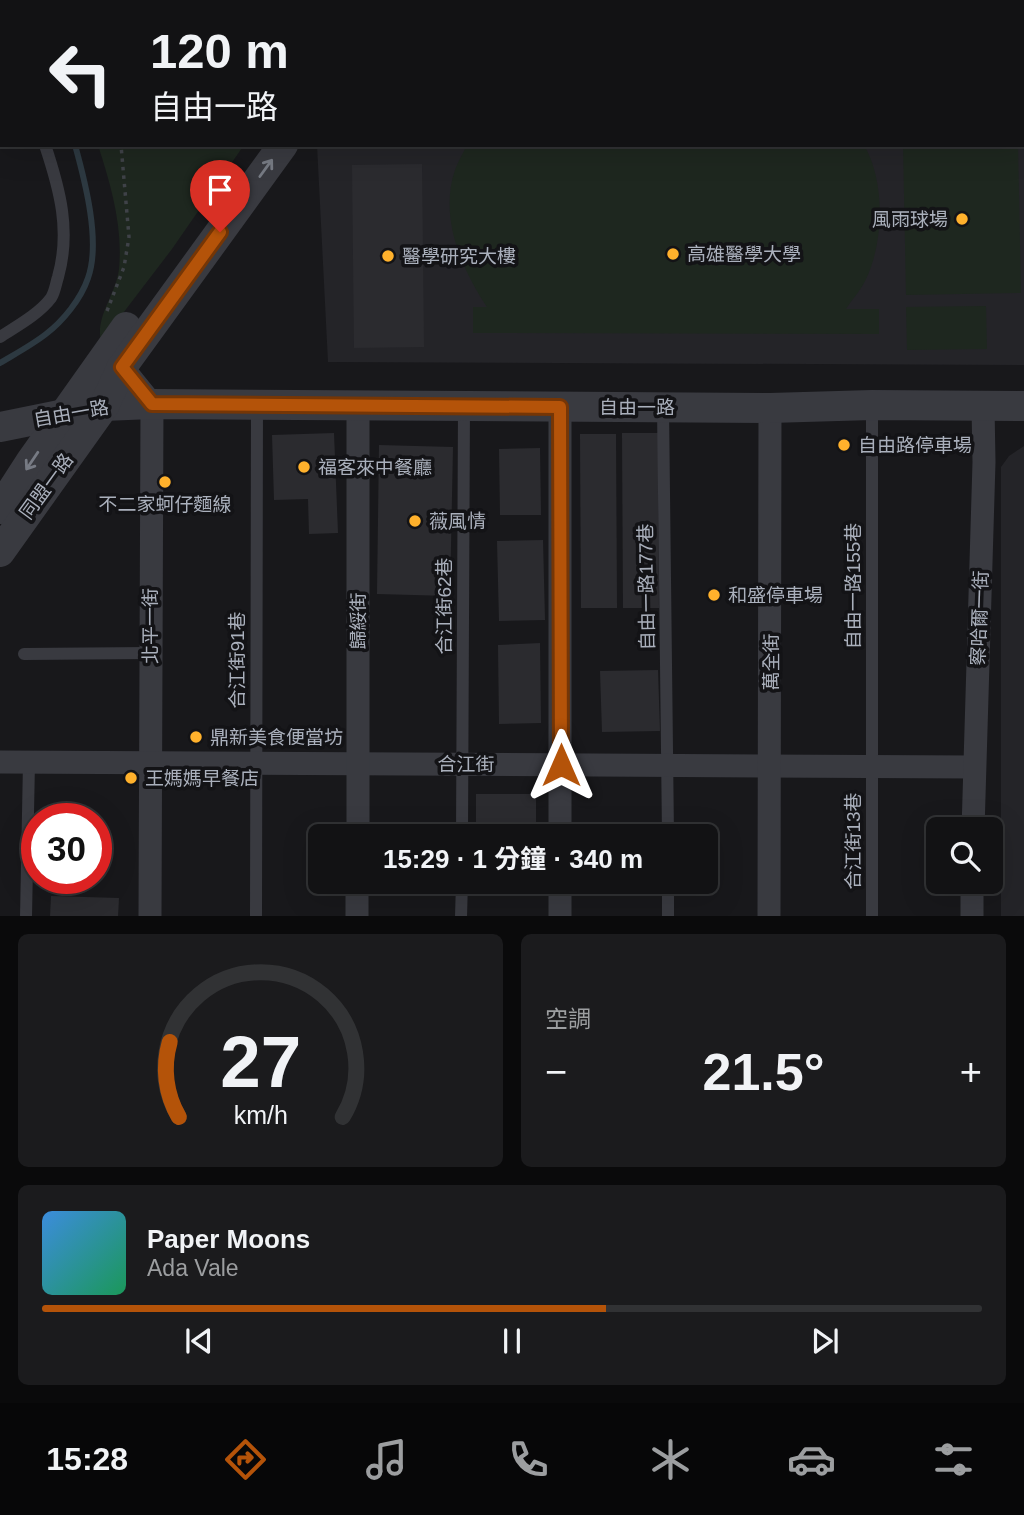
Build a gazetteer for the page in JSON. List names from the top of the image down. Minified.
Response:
{"streets":{"street":["自由一路","同盟一路","察哈爾一街","歸綏街","北平一街","萬全街","合江街"],"lane":["自由一路155巷","自由一路177巷","合江街62巷","合江街91巷","合江街13巷"]},"crossings":[["自由一路","同盟一路"],["自由一路","自由一路155巷"],["自由一路","自由一路177巷"],["自由一路","合江街62巷"],["自由一路","察哈爾一街"],["自由一路","歸綏街"],["自由一路","北平一街"],["自由一路","合江街91巷"],["自由一路","萬全街"],["自由一路155巷","合江街"],["自由一路155巷","合江街13巷"],["自由一路177巷","合江街"],["合江街62巷","合江街"],["察哈爾一街","合江街"],["歸綏街","合江街"],["北平一街","合江街"],["合江街91巷","合江街"],["萬全街","合江街"],["合江街","合江街13巷"]],"places":["風雨球場","高雄醫學大學","醫學研究大樓","自由路停車場","福客來中餐廳","不二家蚵仔麵線","薇風情","和盛停車場","鼎新美食便當坊","王媽媽早餐店"],"page":{"turn":["120 m","自由一路"],"limit":"30","trip":"15:29 · 1 分鐘 · 340 m","tile":"空調","heat":["−","21.5°","+"],"song":["Paper Moons","Ada Vale"],"tabs":"15:28","gauge":["27","km/h"]}}
